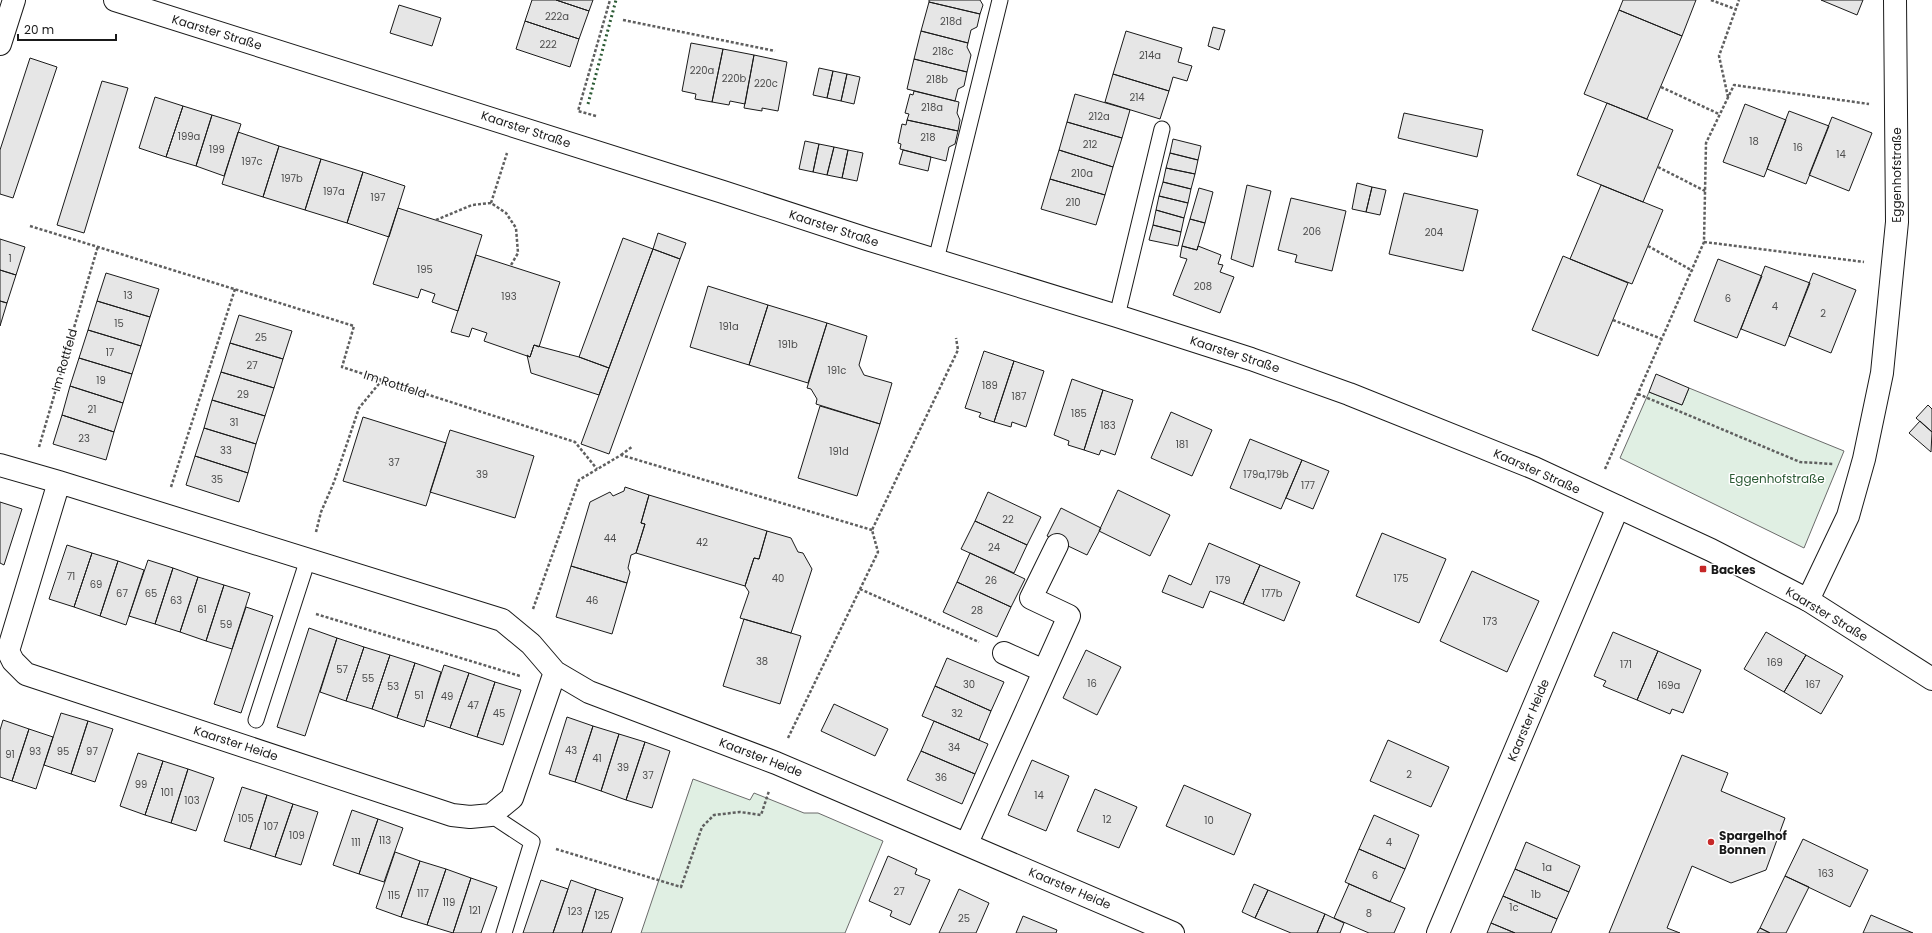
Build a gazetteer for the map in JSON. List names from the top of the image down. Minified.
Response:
{"streets":{"street":["Kaarster Straße","Eggenhofstraße","Kaarster Heide"],"path":["Im Rottfeld"]},"crossings":[["Kaarster Straße","Eggenhofstraße"],["Kaarster Straße","Kaarster Heide"],["Im Rottfeld","Kaarster Heide"]],"parks":["Eggenhofstraße"],"places":{"transit":["Backes"],"other":["Spargelhof Bonnen"]},"house_numbers":["222a","218d","222","218c","214a","220a","220b","218b","220c","214","218a","212a","199a","218","18","212","16","199","14","197c","210a","197b","197a","197","210","206","204","1","195","208","13","193","6","4","2","15","191a","25","191b","17","27","191c","19","189","29","187","21","185","31","183","23","181","33","191d","37","39","179a,179b","35","177","22","44","42","24","71","40","175","26","179","69","67","65","177b","63","46","61","28","173","59","38","169","171","57","55","16","30","167","169a","53","51","49","47","45","32","34","43","93","95","97","91","41","39","2","37","36","99","101","14","103","105","12","10","107","109","113","111","4","1a","163","6","27","117","1b","115","119","1c","121","123","8","125","25"],"scale_bar":"20 m"}
